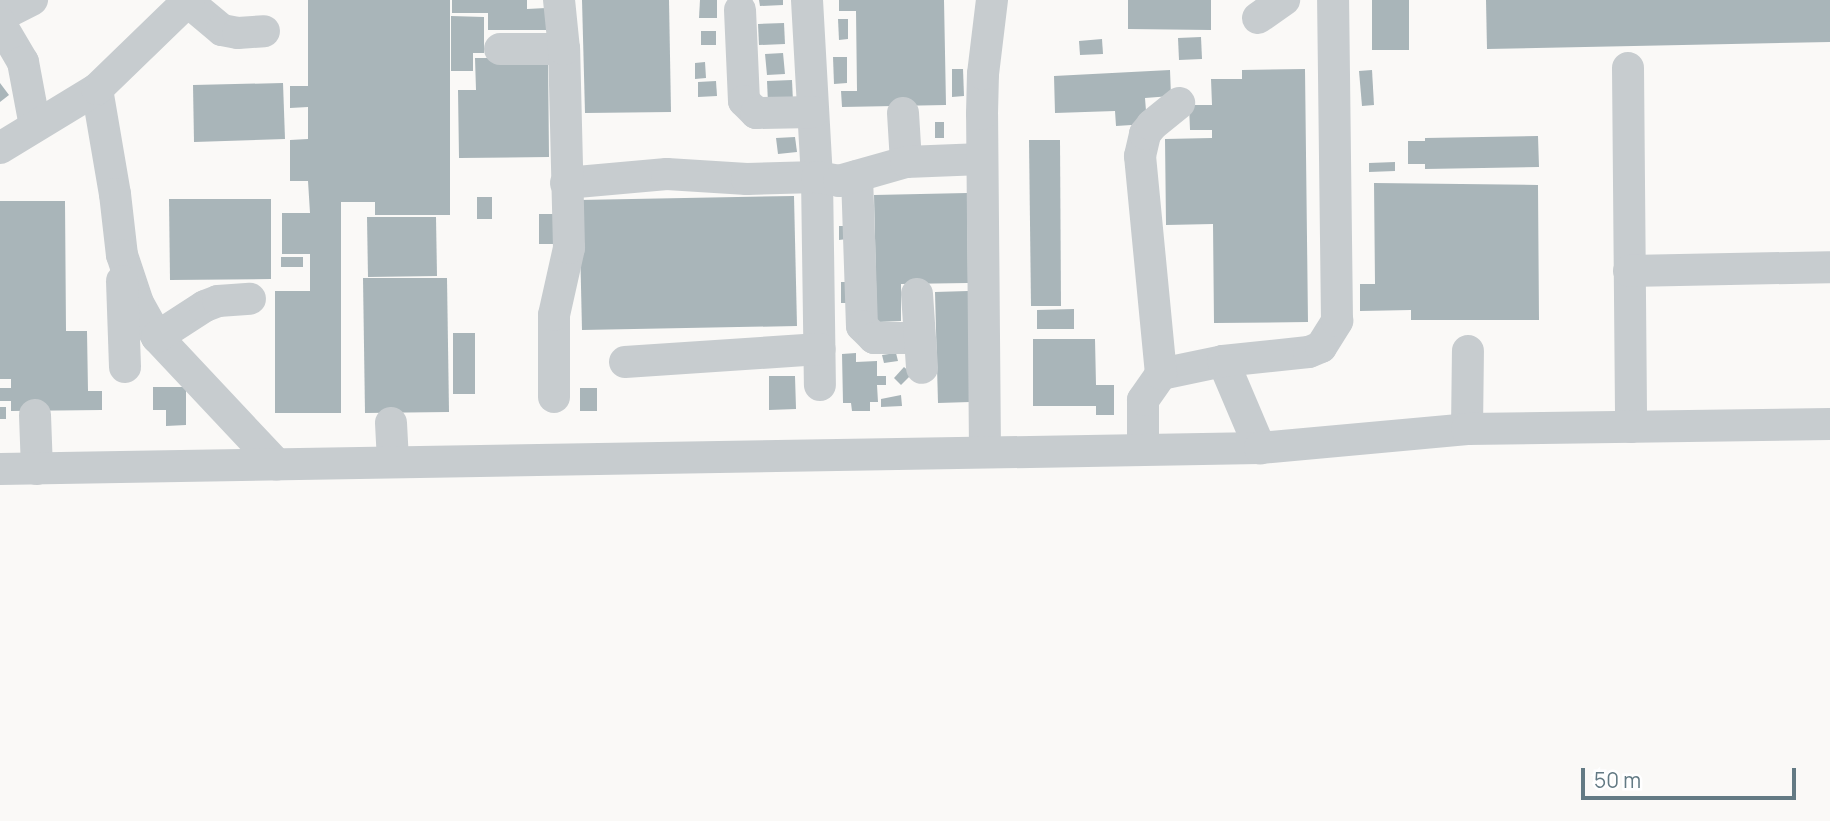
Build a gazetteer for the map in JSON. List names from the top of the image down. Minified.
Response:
{"scale_bar":"50 m"}
